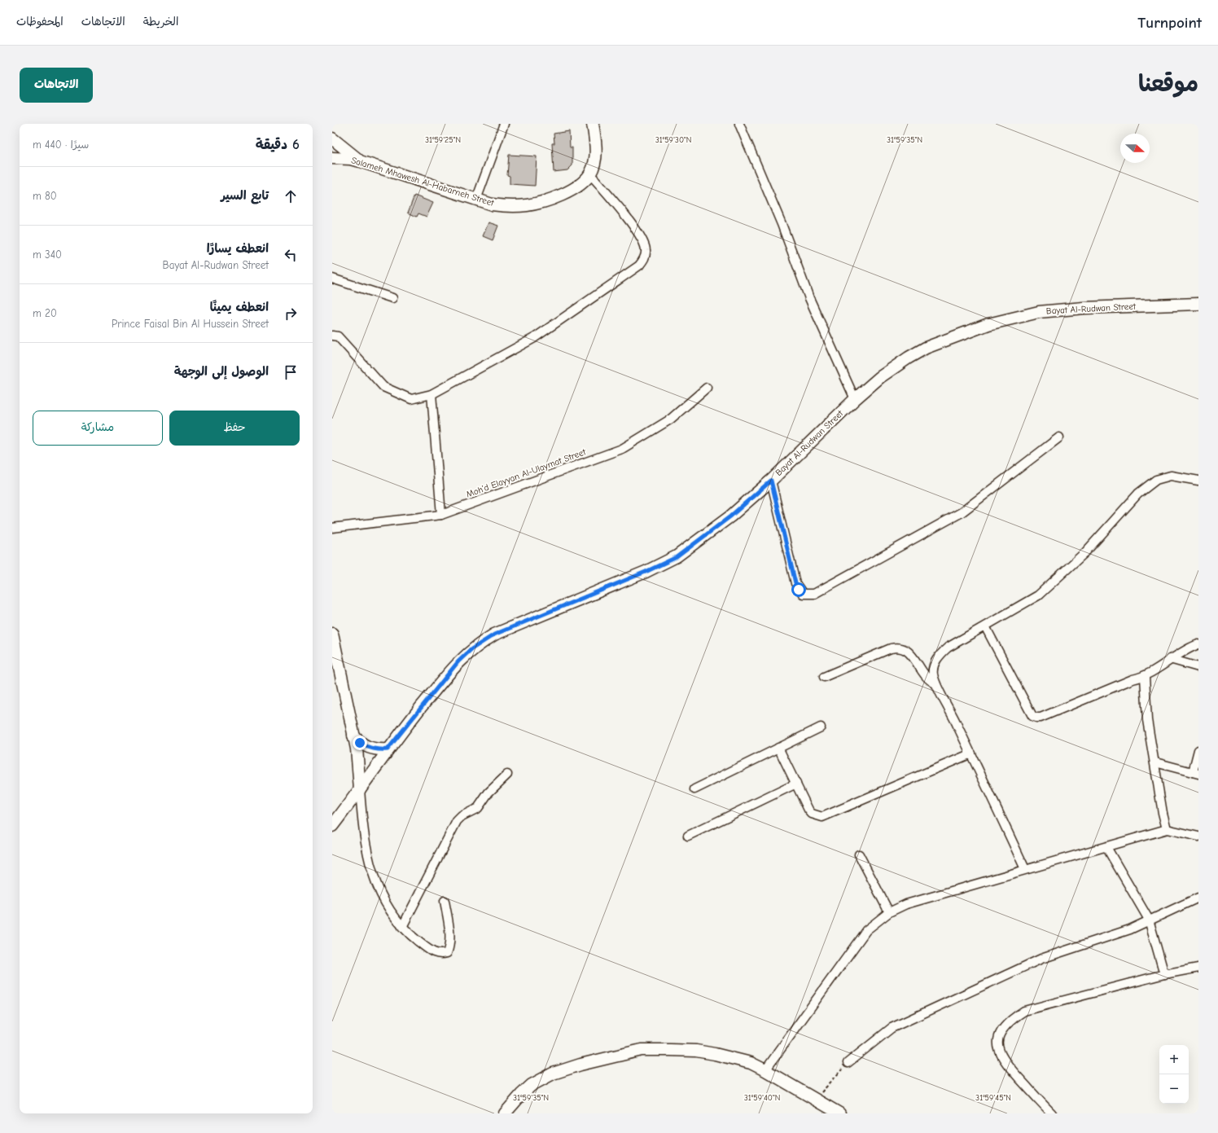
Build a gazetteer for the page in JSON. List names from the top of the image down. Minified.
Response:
{"streets":{"street":["Salameh Mhawesh Al-Habarneh Street","Bayat Al-Rudwan Street","Moh’d Elayyan Al-Ulaymat Street"]},"north":"right","page":{"header":"Turnpoint","nav":["الخريطة","الاتجاهات","المحفوظات"],"title":"موقعنا","buttons":["الاتجاهات",["حفظ","مشاركة"]],"heading":["6 دقيقة","سيرًا · 440 m"],"list":[["تابع السير","80 m"],["انعطف يسارًا","Bayat Al-Rudwan Street","340 m"],["انعطف يمينًا","Prince Faisal Bin Al Hussein Street","20 m"],"الوصول إلى الوجهة"],"map_buttons":["+","−"]},"coordinates":["31°59'25\"N","31°59'30\"N","31°59'35\"N","31°59'40\"N","31°59'45\"N"]}
